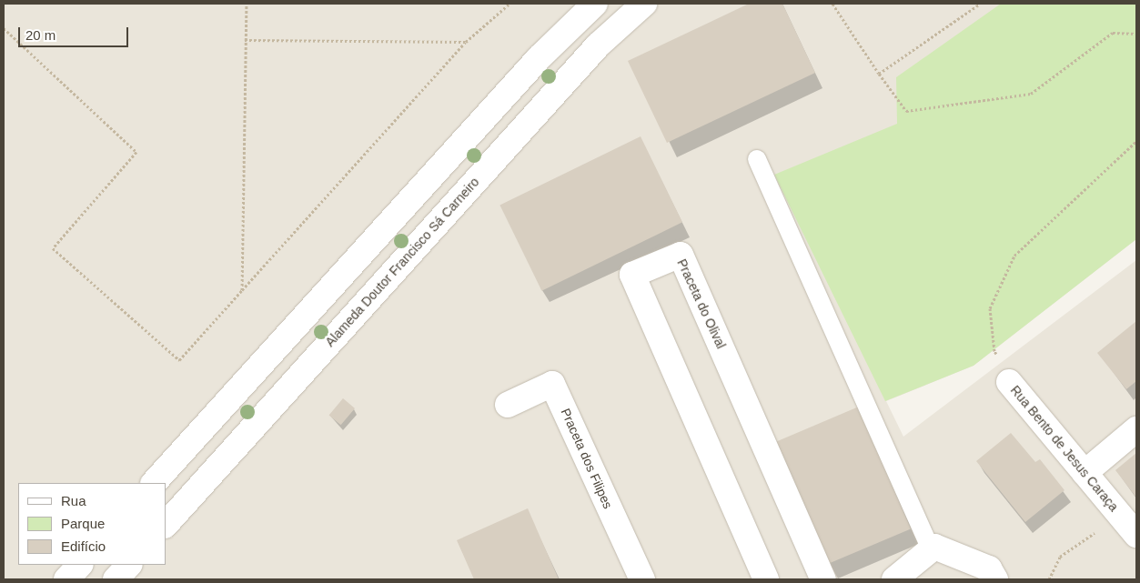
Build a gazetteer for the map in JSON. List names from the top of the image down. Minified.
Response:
{"streets":{"street":["Alameda Doutor Francisco Sá Carneiro","Praceta do Olival","Rua Bento de Jesus Caraça","Praceta dos Filipes"]},"legend":["Rua","Parque","Edifício"],"scale_bar":"20 m"}
